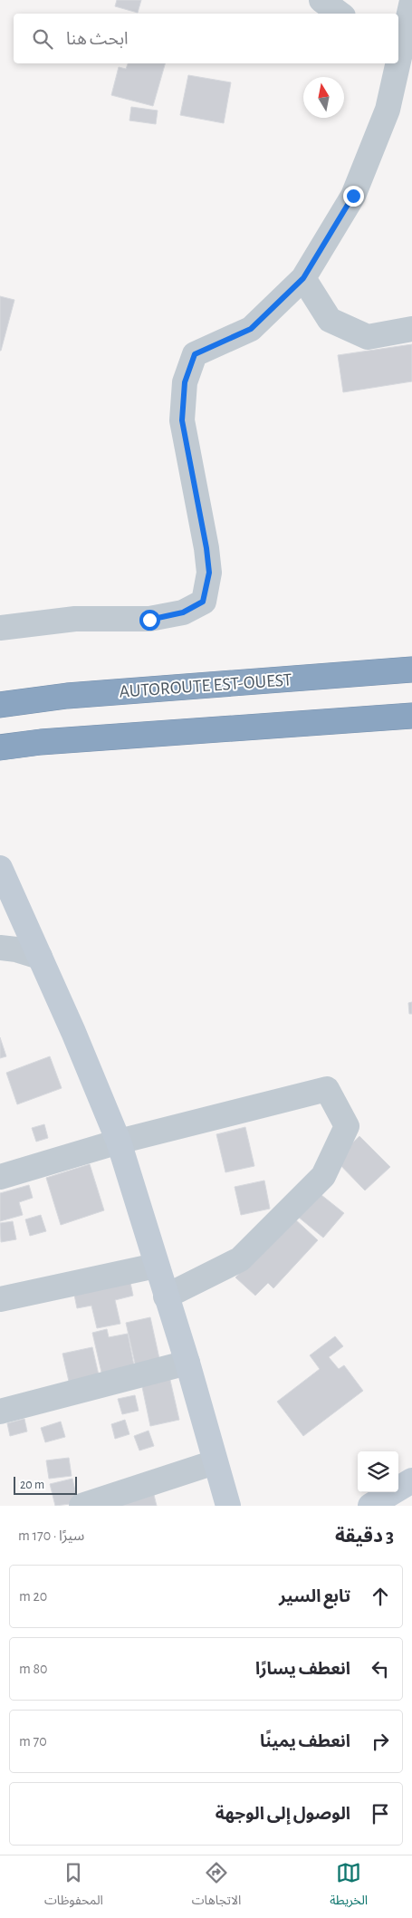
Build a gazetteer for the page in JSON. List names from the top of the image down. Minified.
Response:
{"streets":{"highway":["AUTOROUTE EST-OUEST"]},"scale_bar":"20 m","north":"top","page":{"search":"ابحث هنا","scale":"20 m","heading":["3 دقيقة","سيرًا · 170 m"],"list":[["تابع السير","20 m"],["انعطف يسارًا","80 m"],["انعطف يمينًا","70 m"],"الوصول إلى الوجهة"],"nav":["الخريطة","الاتجاهات","المحفوظات"]}}
